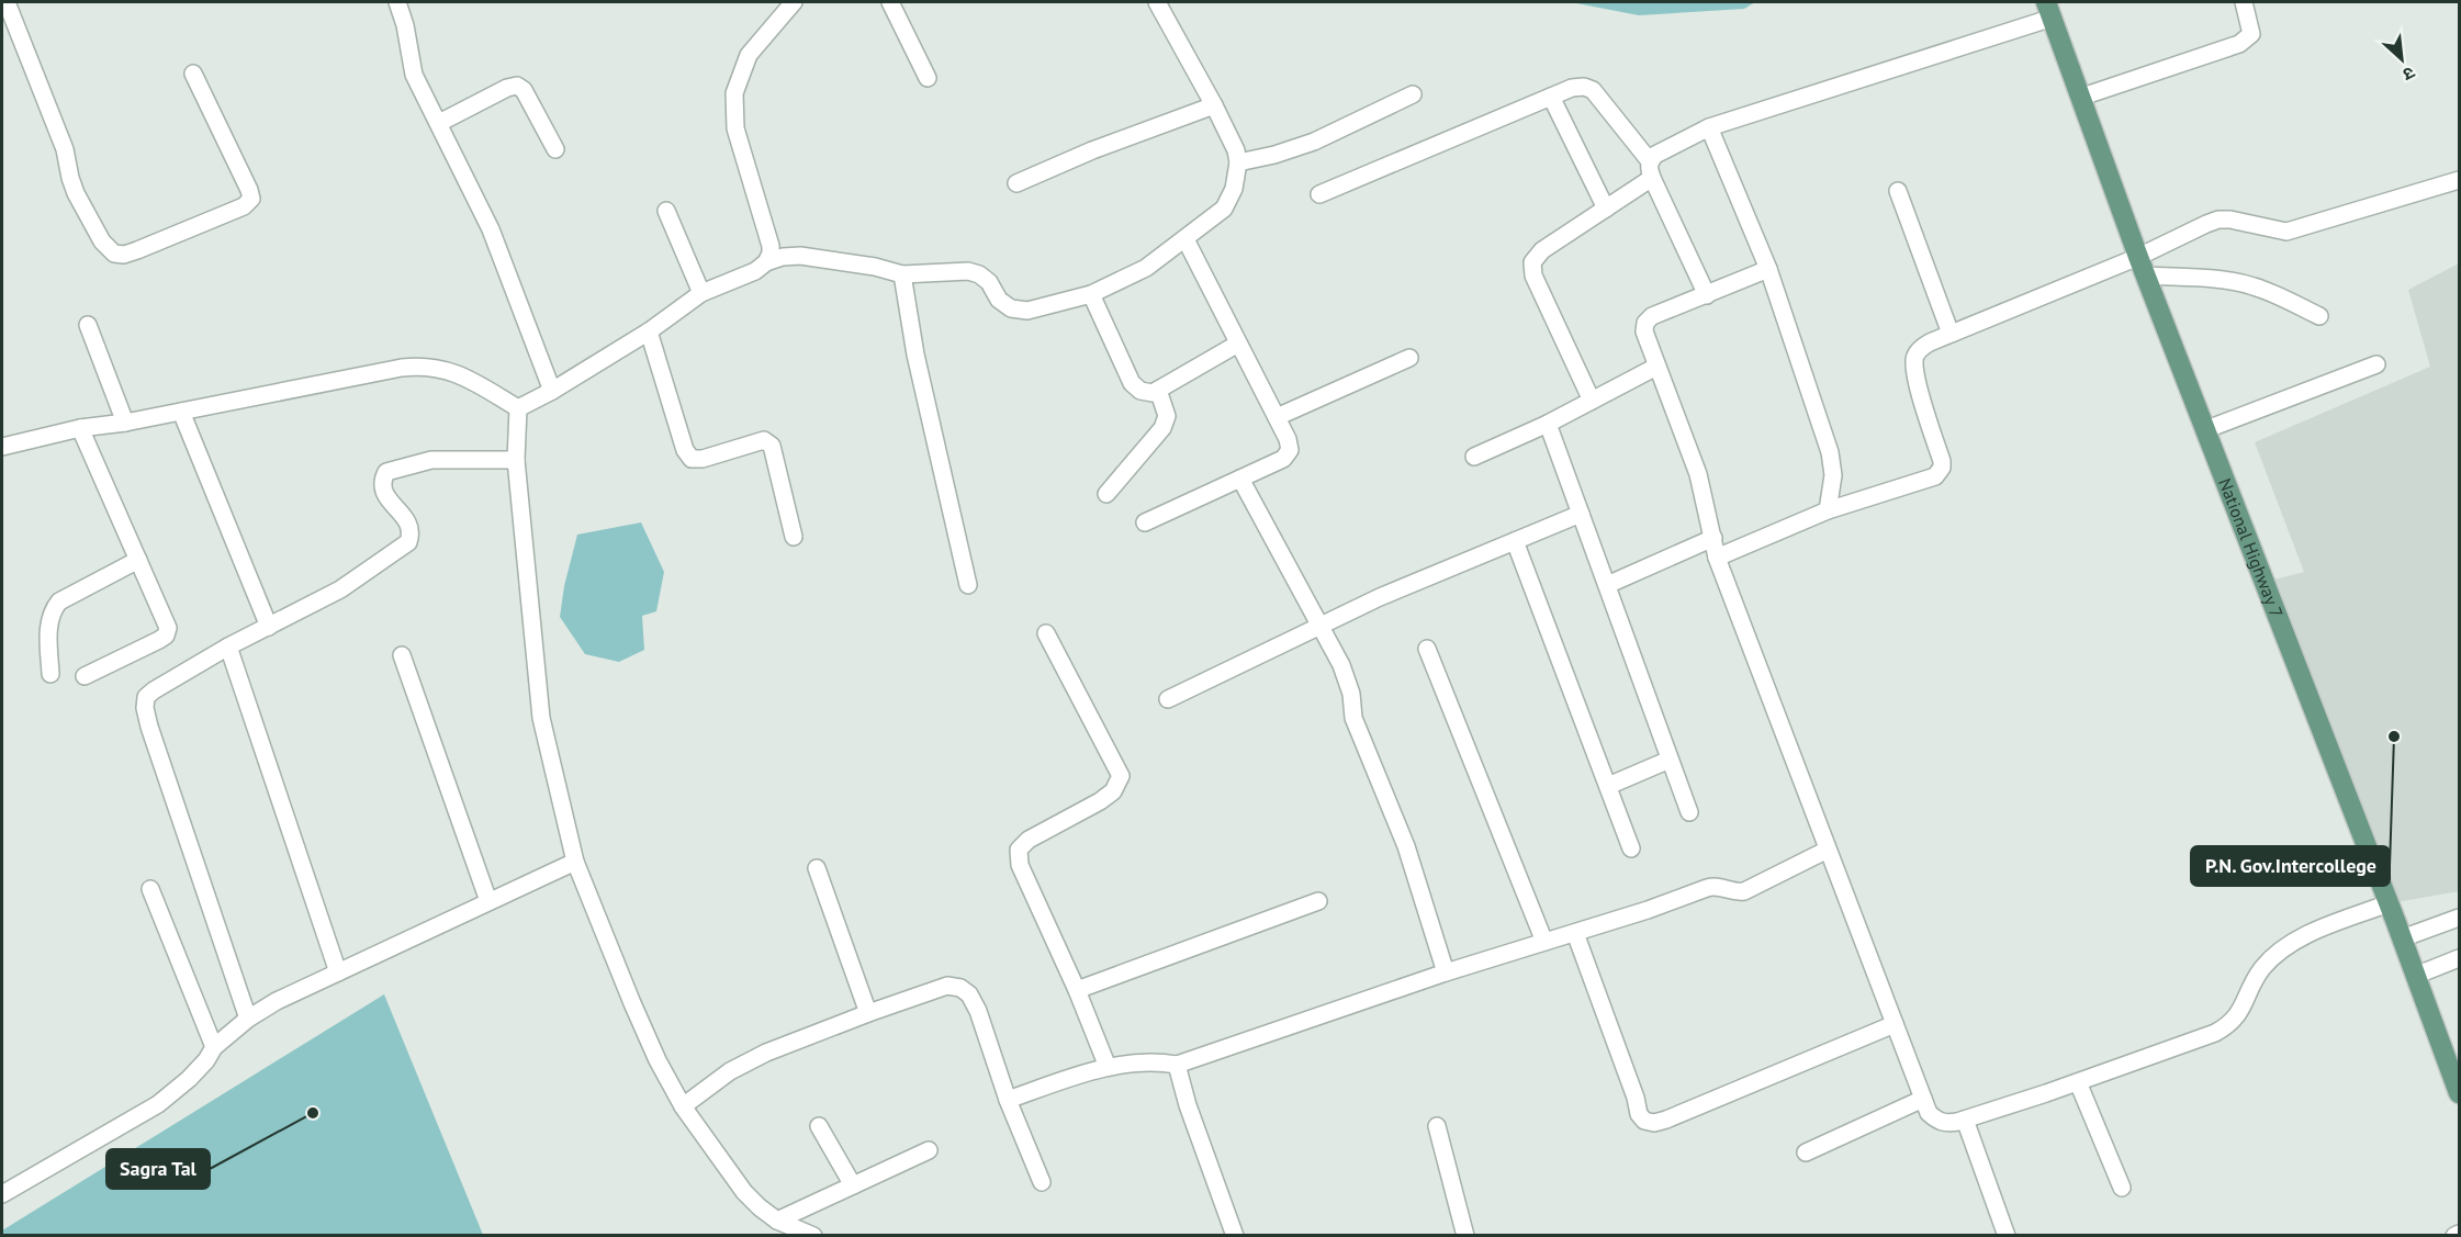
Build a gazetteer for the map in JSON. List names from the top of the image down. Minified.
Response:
{"streets":{"main road":["National Highway 7"]},"places":["P.N. Gov.Intercollege","Sagra Tal"],"north":"bottom right"}
